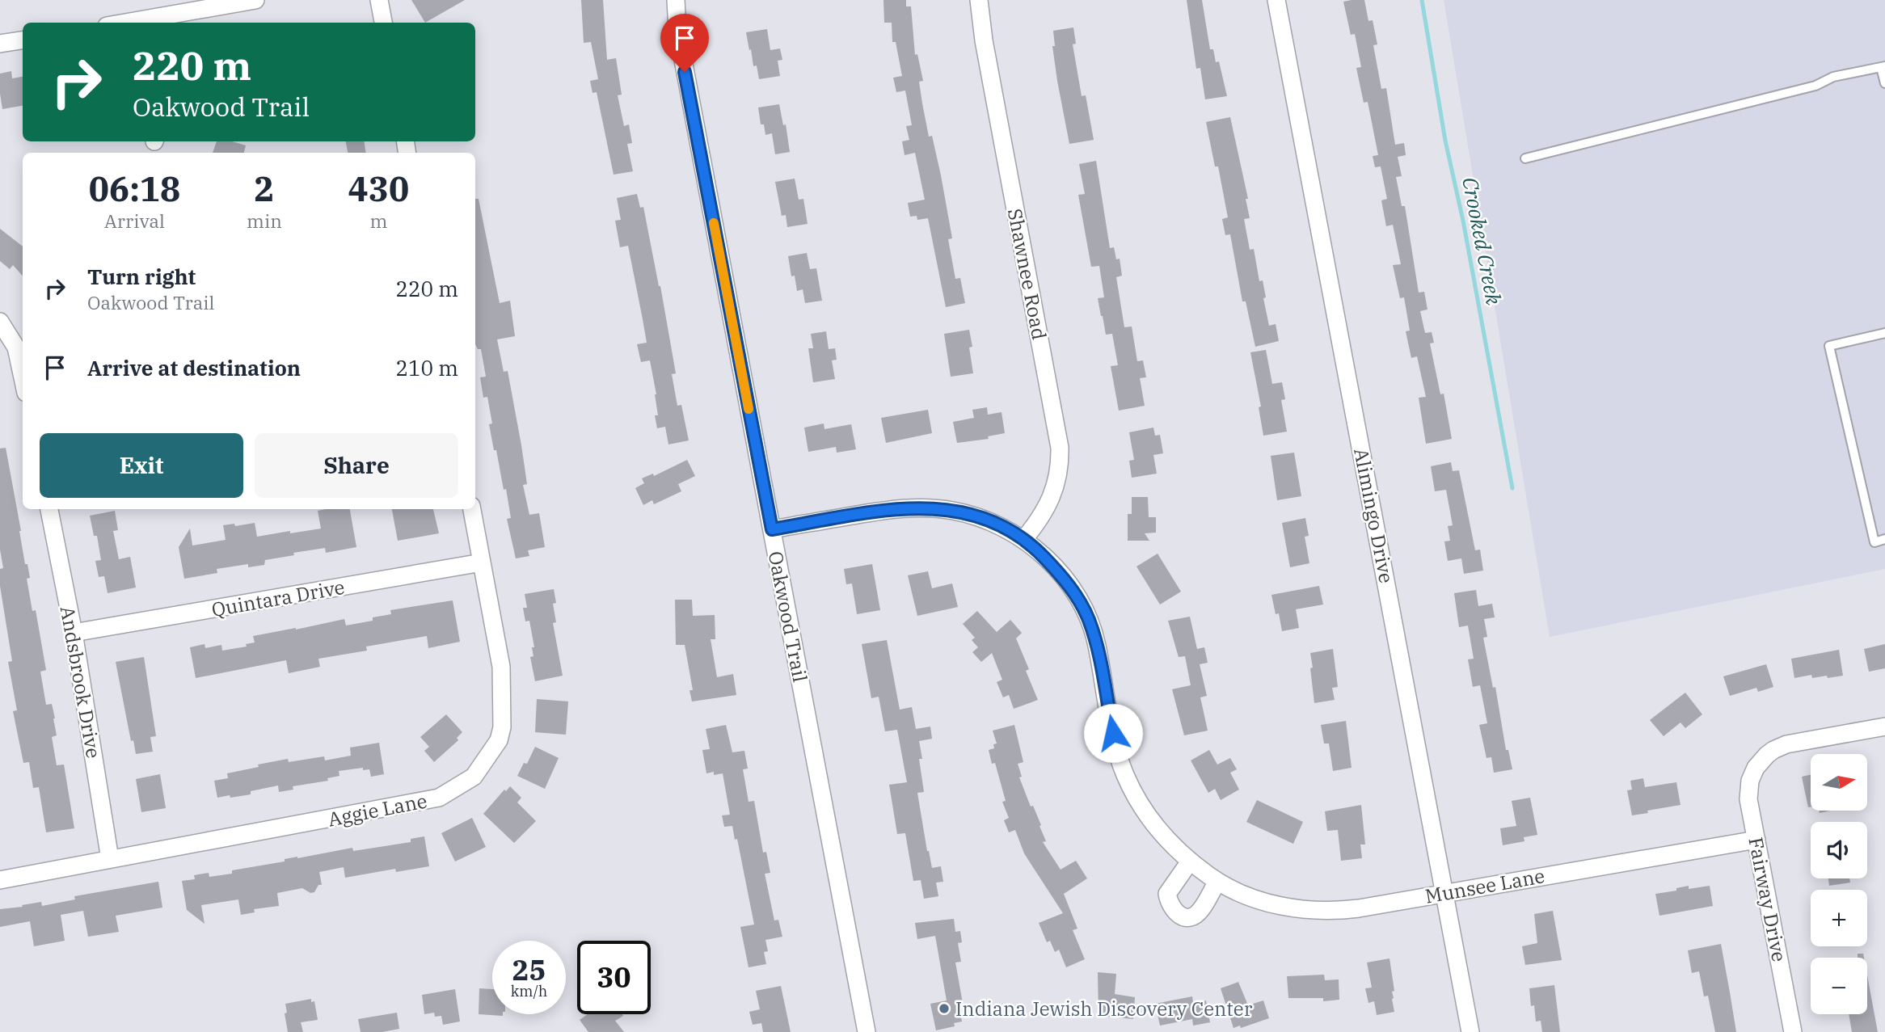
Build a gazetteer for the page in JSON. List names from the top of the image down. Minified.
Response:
{"streets":{"street":["Shawnee Road","Alimingo Drive","Quintara Drive","Oakwood Trail","Andsbrook Drive","Aggie Lane","Munsee Lane","Fairway Drive"]},"crossings":[["Shawnee Road","Munsee Lane"],["Alimingo Drive","Munsee Lane"],["Quintara Drive","Andsbrook Drive"],["Quintara Drive","Aggie Lane"],["Oakwood Trail","Munsee Lane"],["Andsbrook Drive","Aggie Lane"],["Munsee Lane","Fairway Drive"]],"water":["Crooked Creek"],"places":["Indiana Jewish Discovery Center"],"north":"right","page":{"turn":["220 m","Oakwood Trail"],"eta":["06:18","Arrival","2","min","430","m"],"list":[{"name":"Turn right","note":"Oakwood Trail","value":"220 m"},{"name":"Arrive at destination","value":"210 m"}],"buttons":["Exit","Share"],"map_buttons":["+","−"],"speed":"25 km/h","limit":"30"}}
